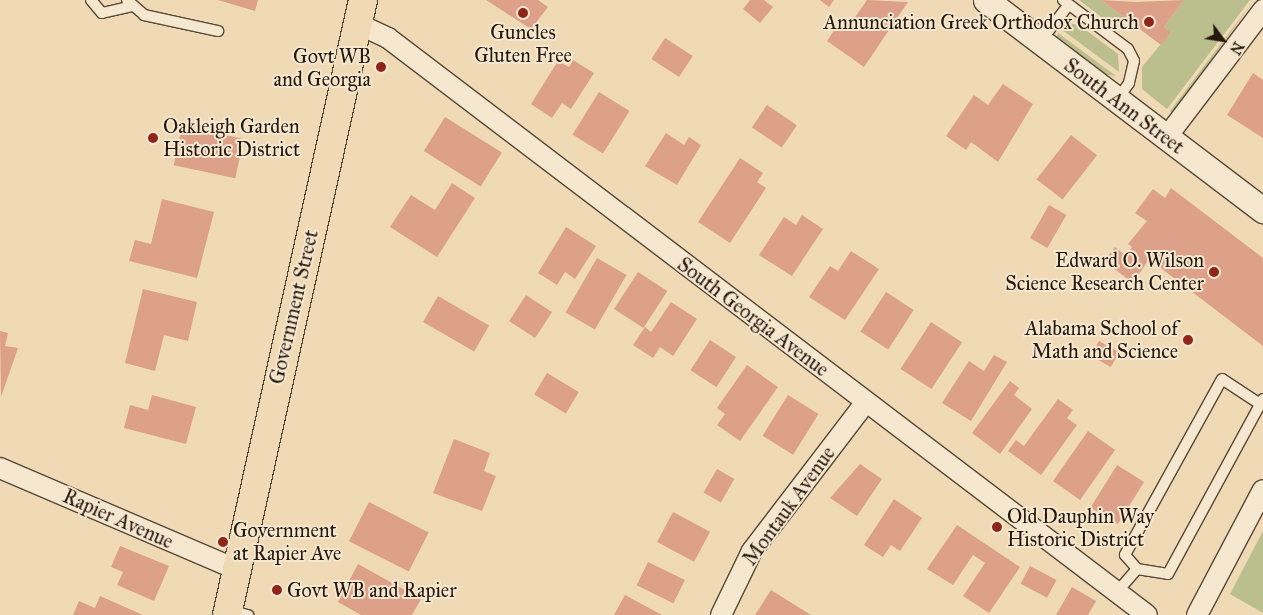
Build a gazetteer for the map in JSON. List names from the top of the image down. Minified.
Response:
{"streets":{"main road":["Government Street"],"street":["South Ann Street","South Georgia Avenue","Montauk Avenue","Rapier Avenue"]},"crossings":[["Government Street","South Georgia Avenue"],["Government Street","Rapier Avenue"],["South Georgia Avenue","Montauk Avenue"]],"places":["Guncles Gluten Free","Annunciation Greek Orthodox Church","Govt WB and Georgia","Oakleigh Garden Historic District","Edward O. Wilson Science Research Center","Alabama School of Math and Science","Old Dauphin Way Historic District","Government at Rapier Ave","Govt WB and Rapier"],"north":"bottom right"}
